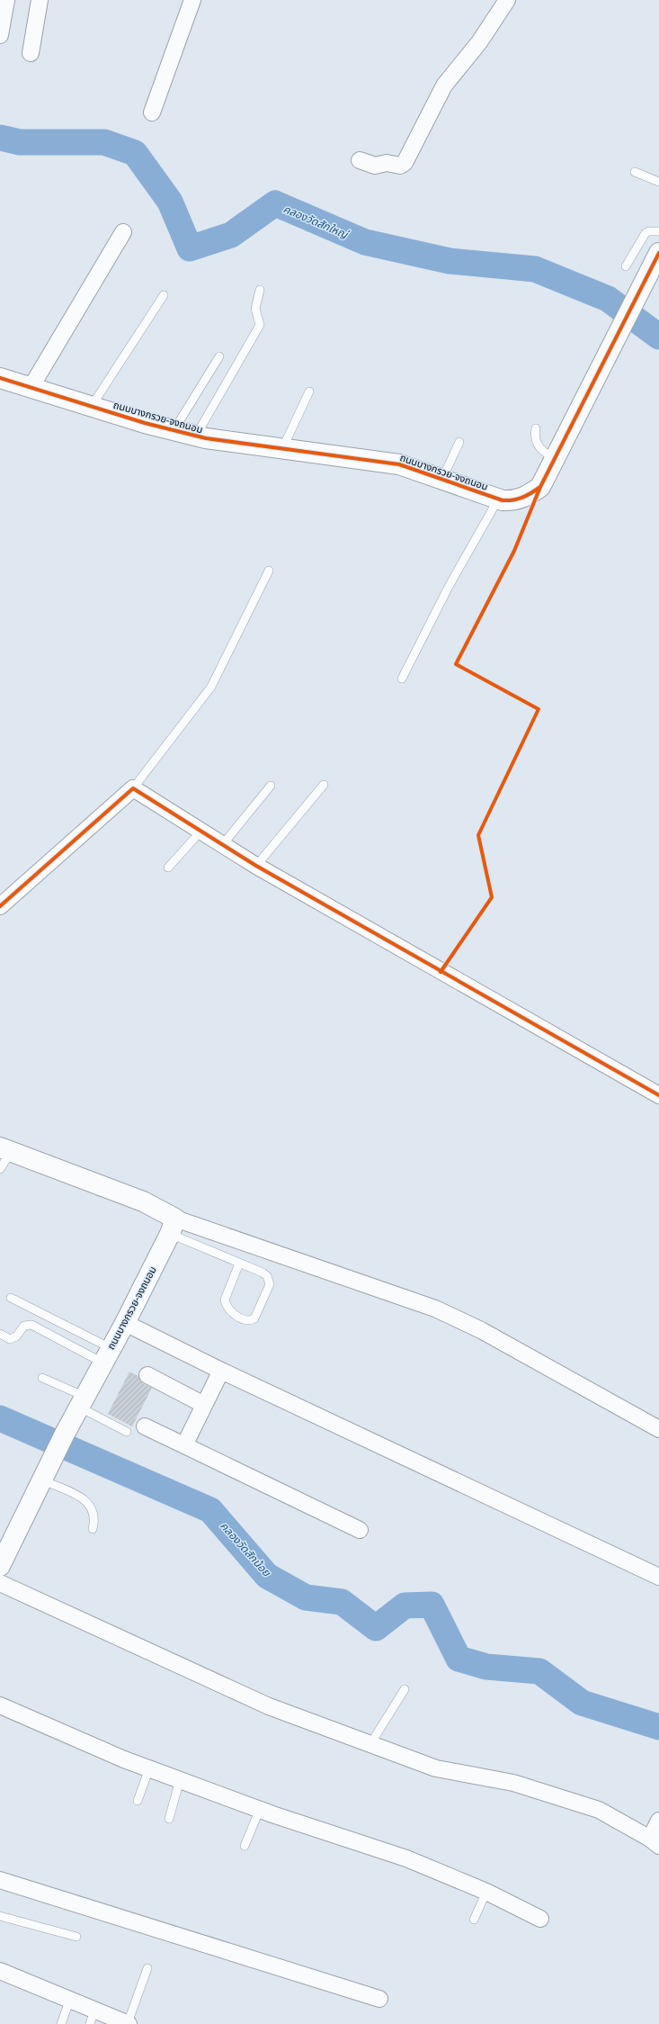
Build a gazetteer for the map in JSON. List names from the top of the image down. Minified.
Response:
{"streets":{"street":["ถนนบางกรวย-จงถนอม"]},"water":["คลองวัดสักใหญ่","คลองวัดสักน้อย"]}
